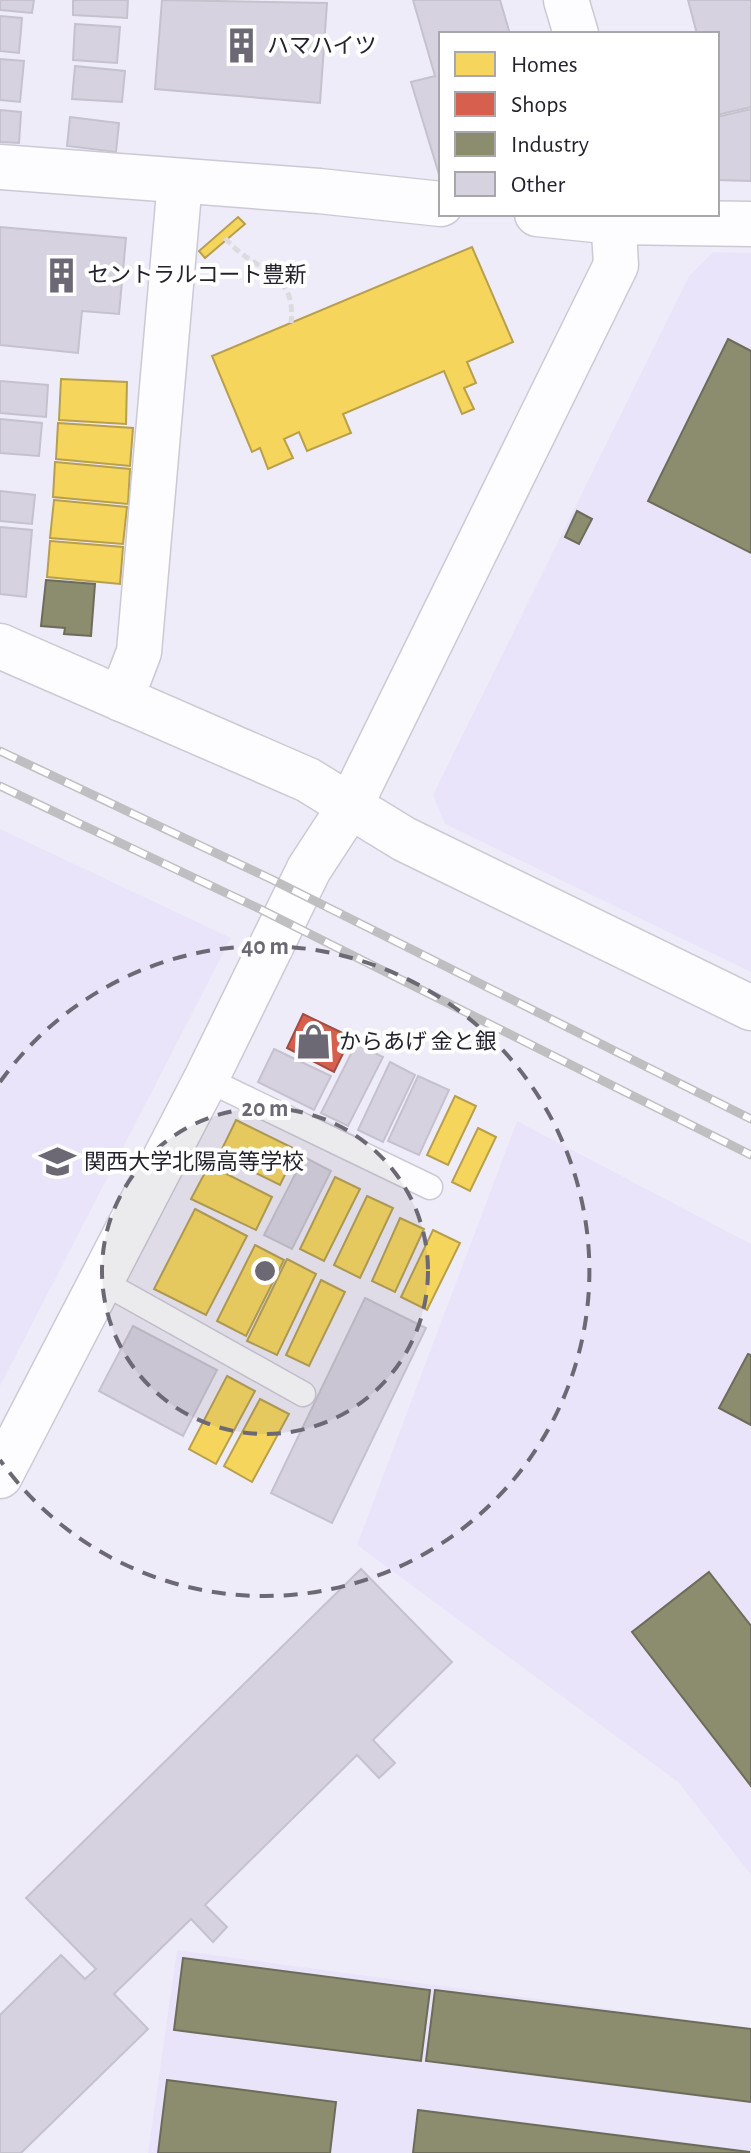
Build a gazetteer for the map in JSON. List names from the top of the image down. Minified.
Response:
{"places":{"building":["ハマハイツ","セントラルコート豊新"],"shop":["からあげ 金と銀"],"school or university":["関西大学北陽高等学校"]},"legend":["Homes","Shops","Industry","Other"],"rings":["40 m","20 m"]}
